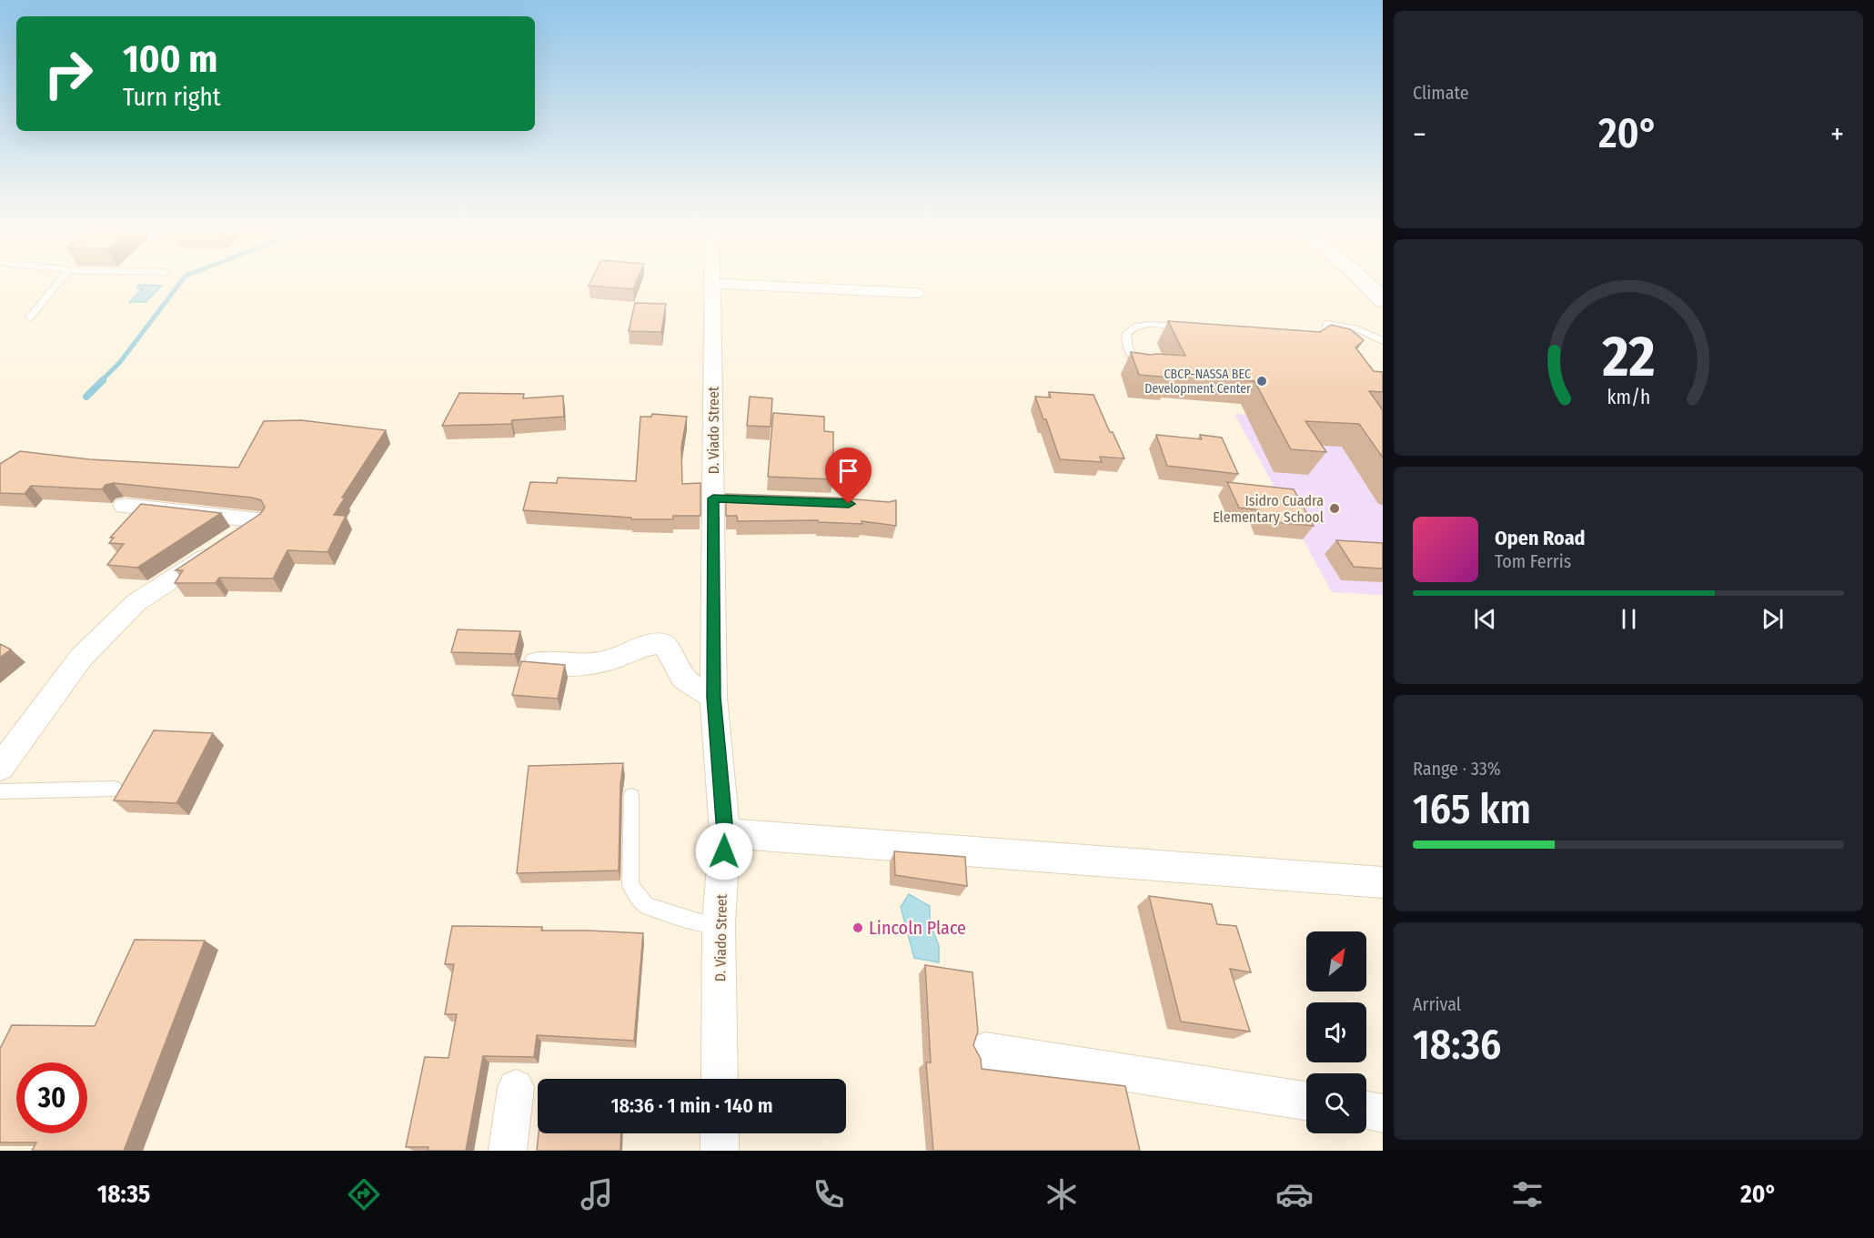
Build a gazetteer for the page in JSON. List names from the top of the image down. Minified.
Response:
{"streets":{"street":["D. Viado Street"]},"places":["CBCP-NASSA BEC Development Center","Isidro Cuadra Elementary School","Lincoln Place"],"north":"top right","page":{"tile":["Climate",["Range · 33%","165 km"],["Arrival","18:36"]],"turn":["100 m","Turn right"],"heat":["−","20°","+"],"song":["Open Road","Tom Ferris"],"limit":"30","trip":"18:36 · 1 min · 140 m","tabs":["18:35","20°"],"gauge":["22","km/h"]}}
